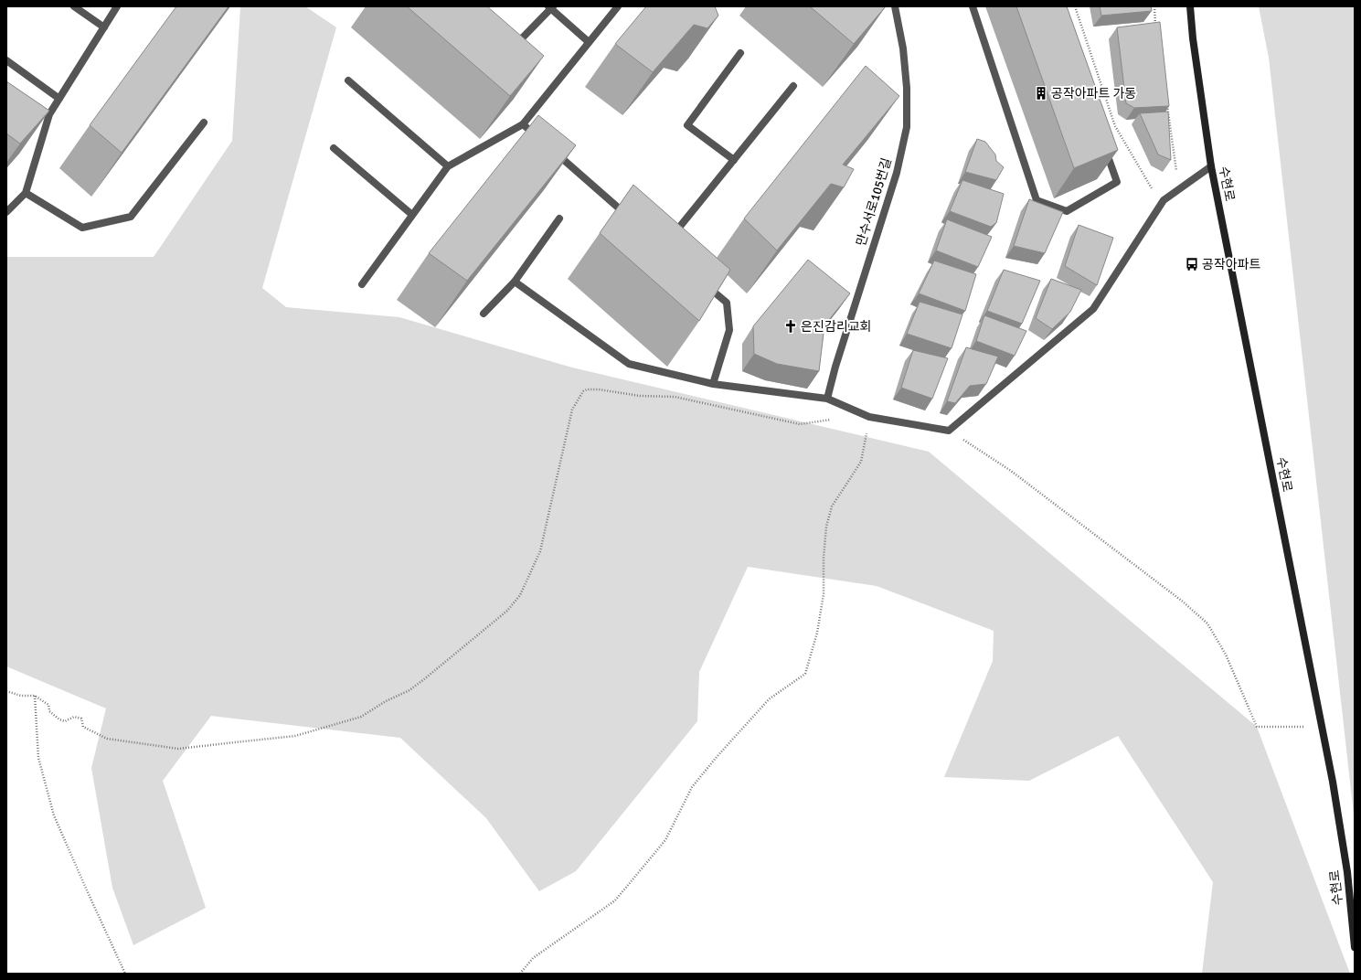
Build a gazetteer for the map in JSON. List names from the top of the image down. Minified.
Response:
{"streets":{"street":["수현로","만수서로105번길"]},"places":{"building":["공작아파트 가동"],"bus stop":["공작아파트"],"church":["은진감리교회"]}}
